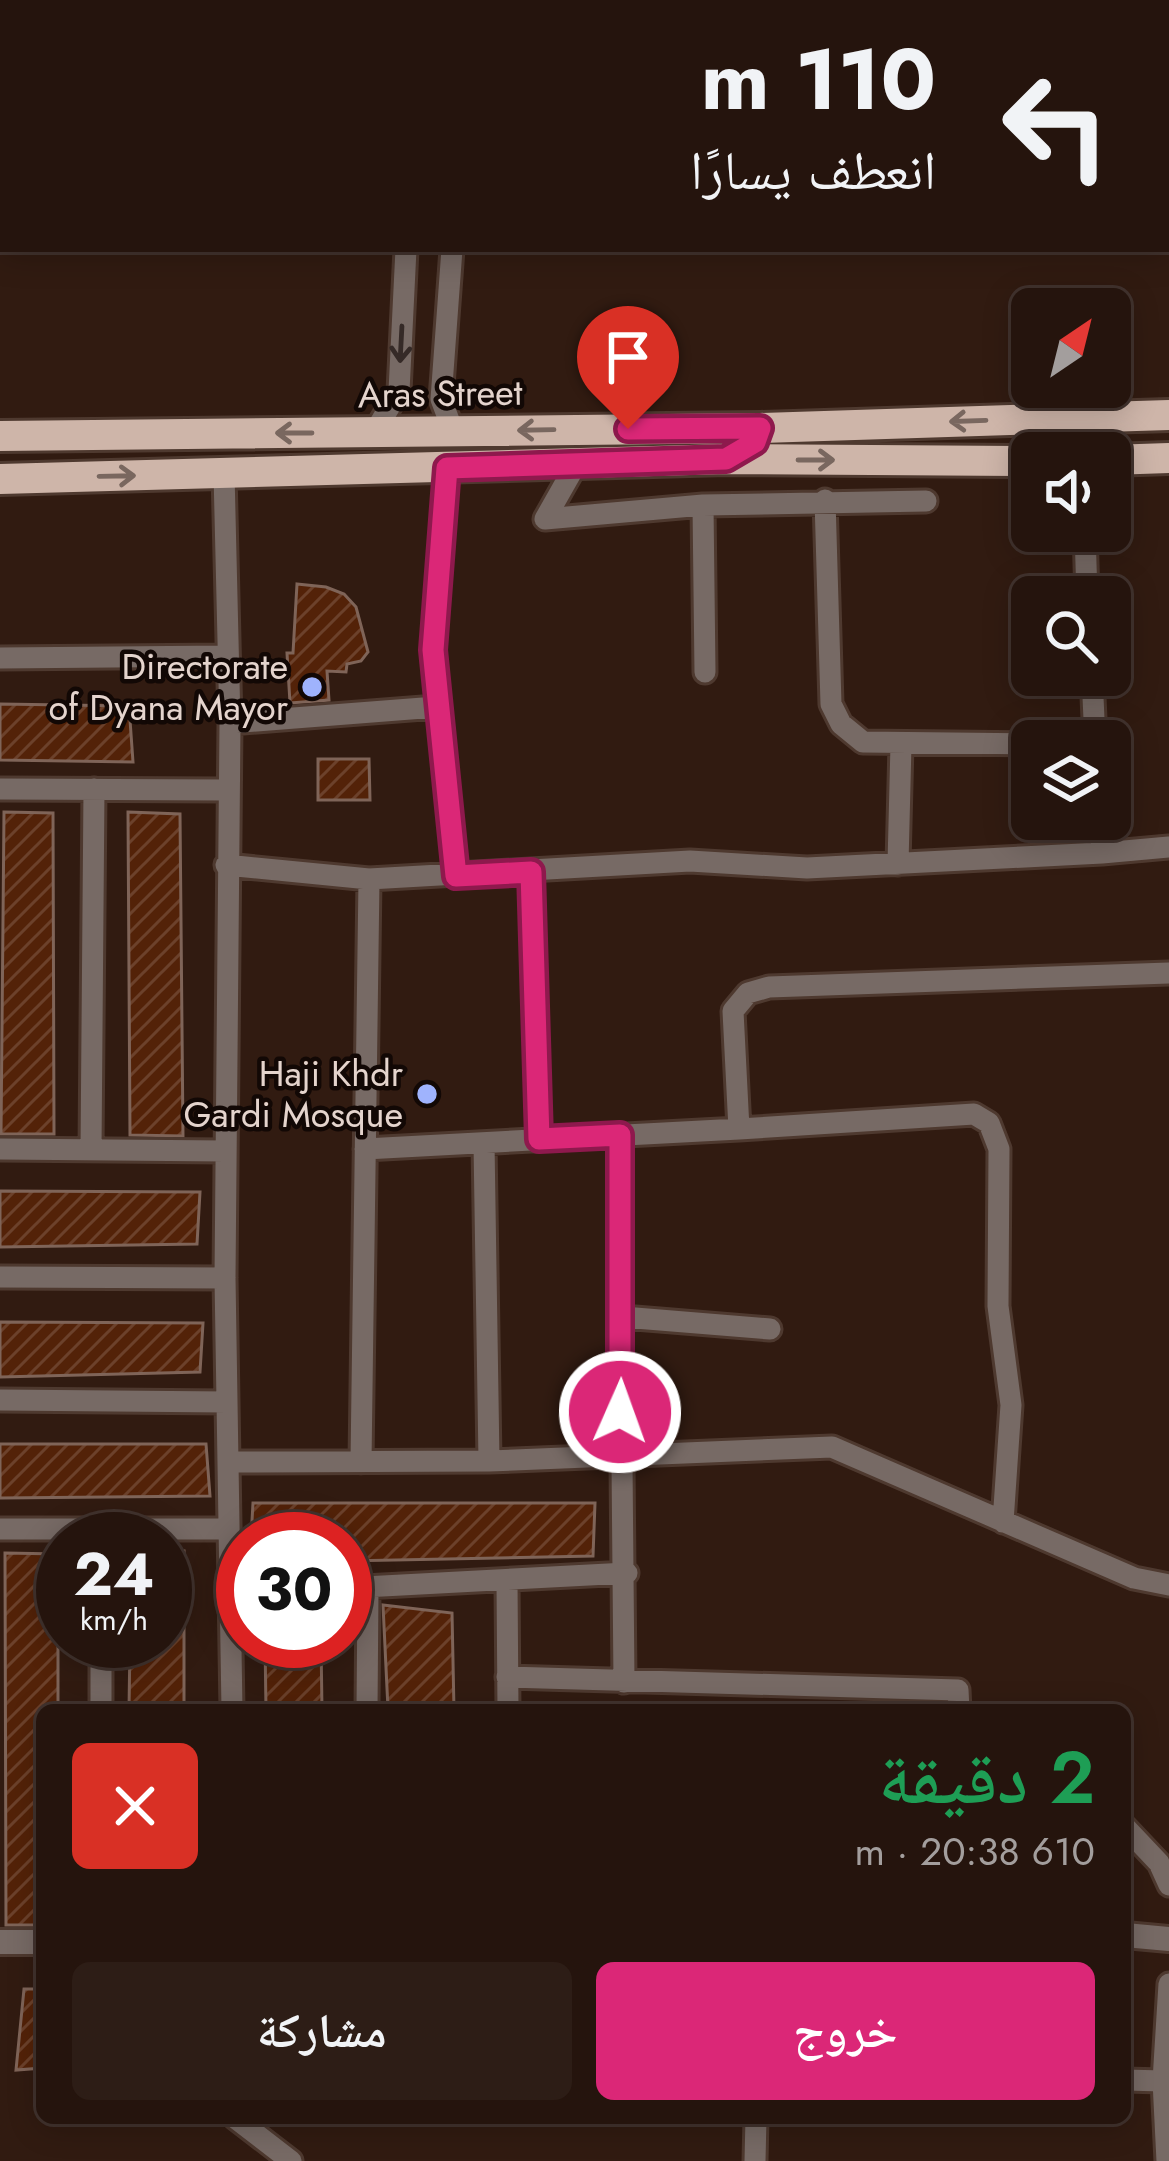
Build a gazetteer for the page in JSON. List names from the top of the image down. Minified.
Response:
{"streets":{"main road":["Aras Street"]},"places":["Directorate of Dyana Mayor","Haji Khdr Gardi Mosque"],"north":"top right","page":{"turn":["110 m","انعطف يسارًا"],"speed":"24 km/h","limit":"30","heading":["2 دقيقة","610 m · 20:38"],"buttons":["خروج","مشاركة"]}}
